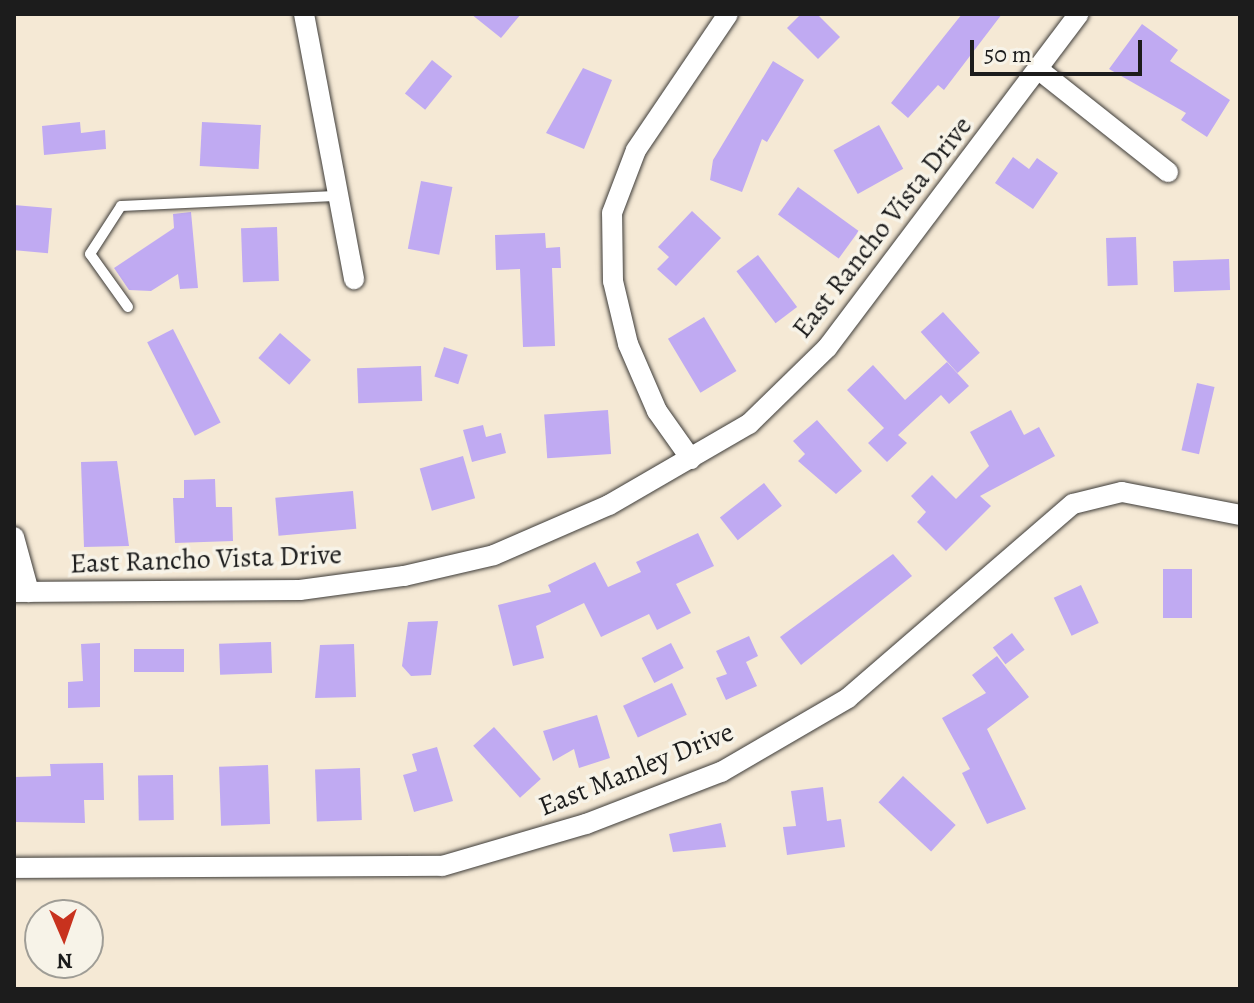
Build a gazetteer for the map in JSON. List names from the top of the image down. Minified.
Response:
{"streets":{"street":["East Rancho Vista Drive","East Manley Drive"]},"scale_bar":"50 m","north":"bottom"}
